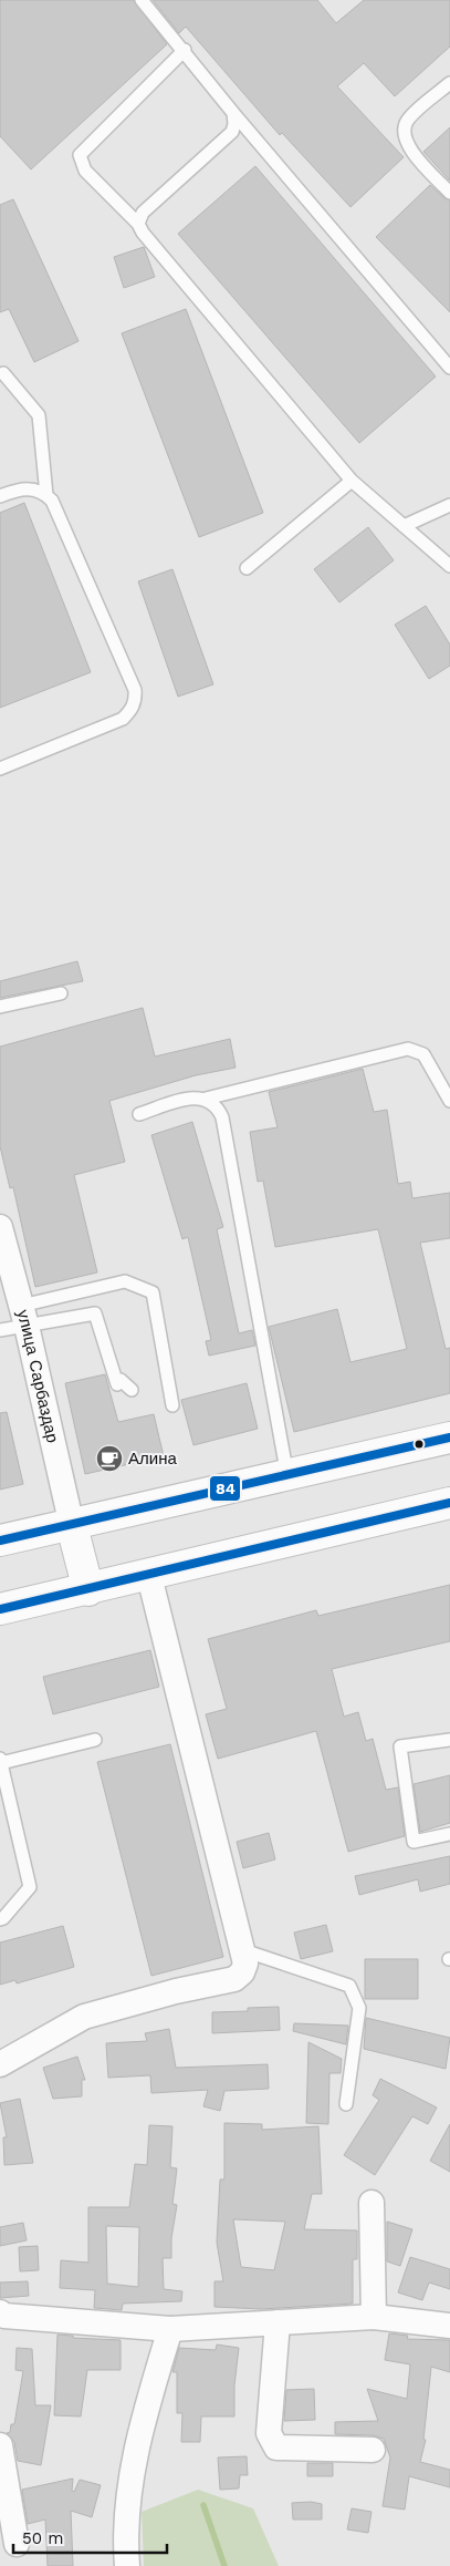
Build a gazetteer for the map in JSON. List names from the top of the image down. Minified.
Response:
{"streets":{"street":["улица Сарбаздар"]},"places":{"cafe":["Алина"]},"lines":["transit line 84"],"scale_bar":"50 m"}
